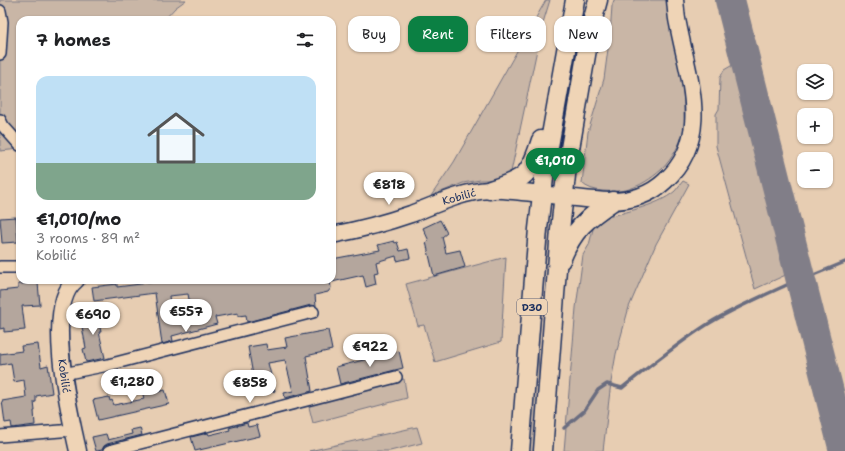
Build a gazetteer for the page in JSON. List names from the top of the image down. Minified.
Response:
{"streets":{"main road":["Kobilić","D30"]},"crossings":[["Kobilić","D30"]],"page":{"chip":["Buy","Rent","Filters","New"],"heading":"7 homes","map_buttons":["+","−"],"list":[{"name":"€1,010/mo","note":"3 rooms · 89 m² · Kobilić"}],"price":["€1,010","€818","€557","€690","€922","€1,280","€858"]}}
